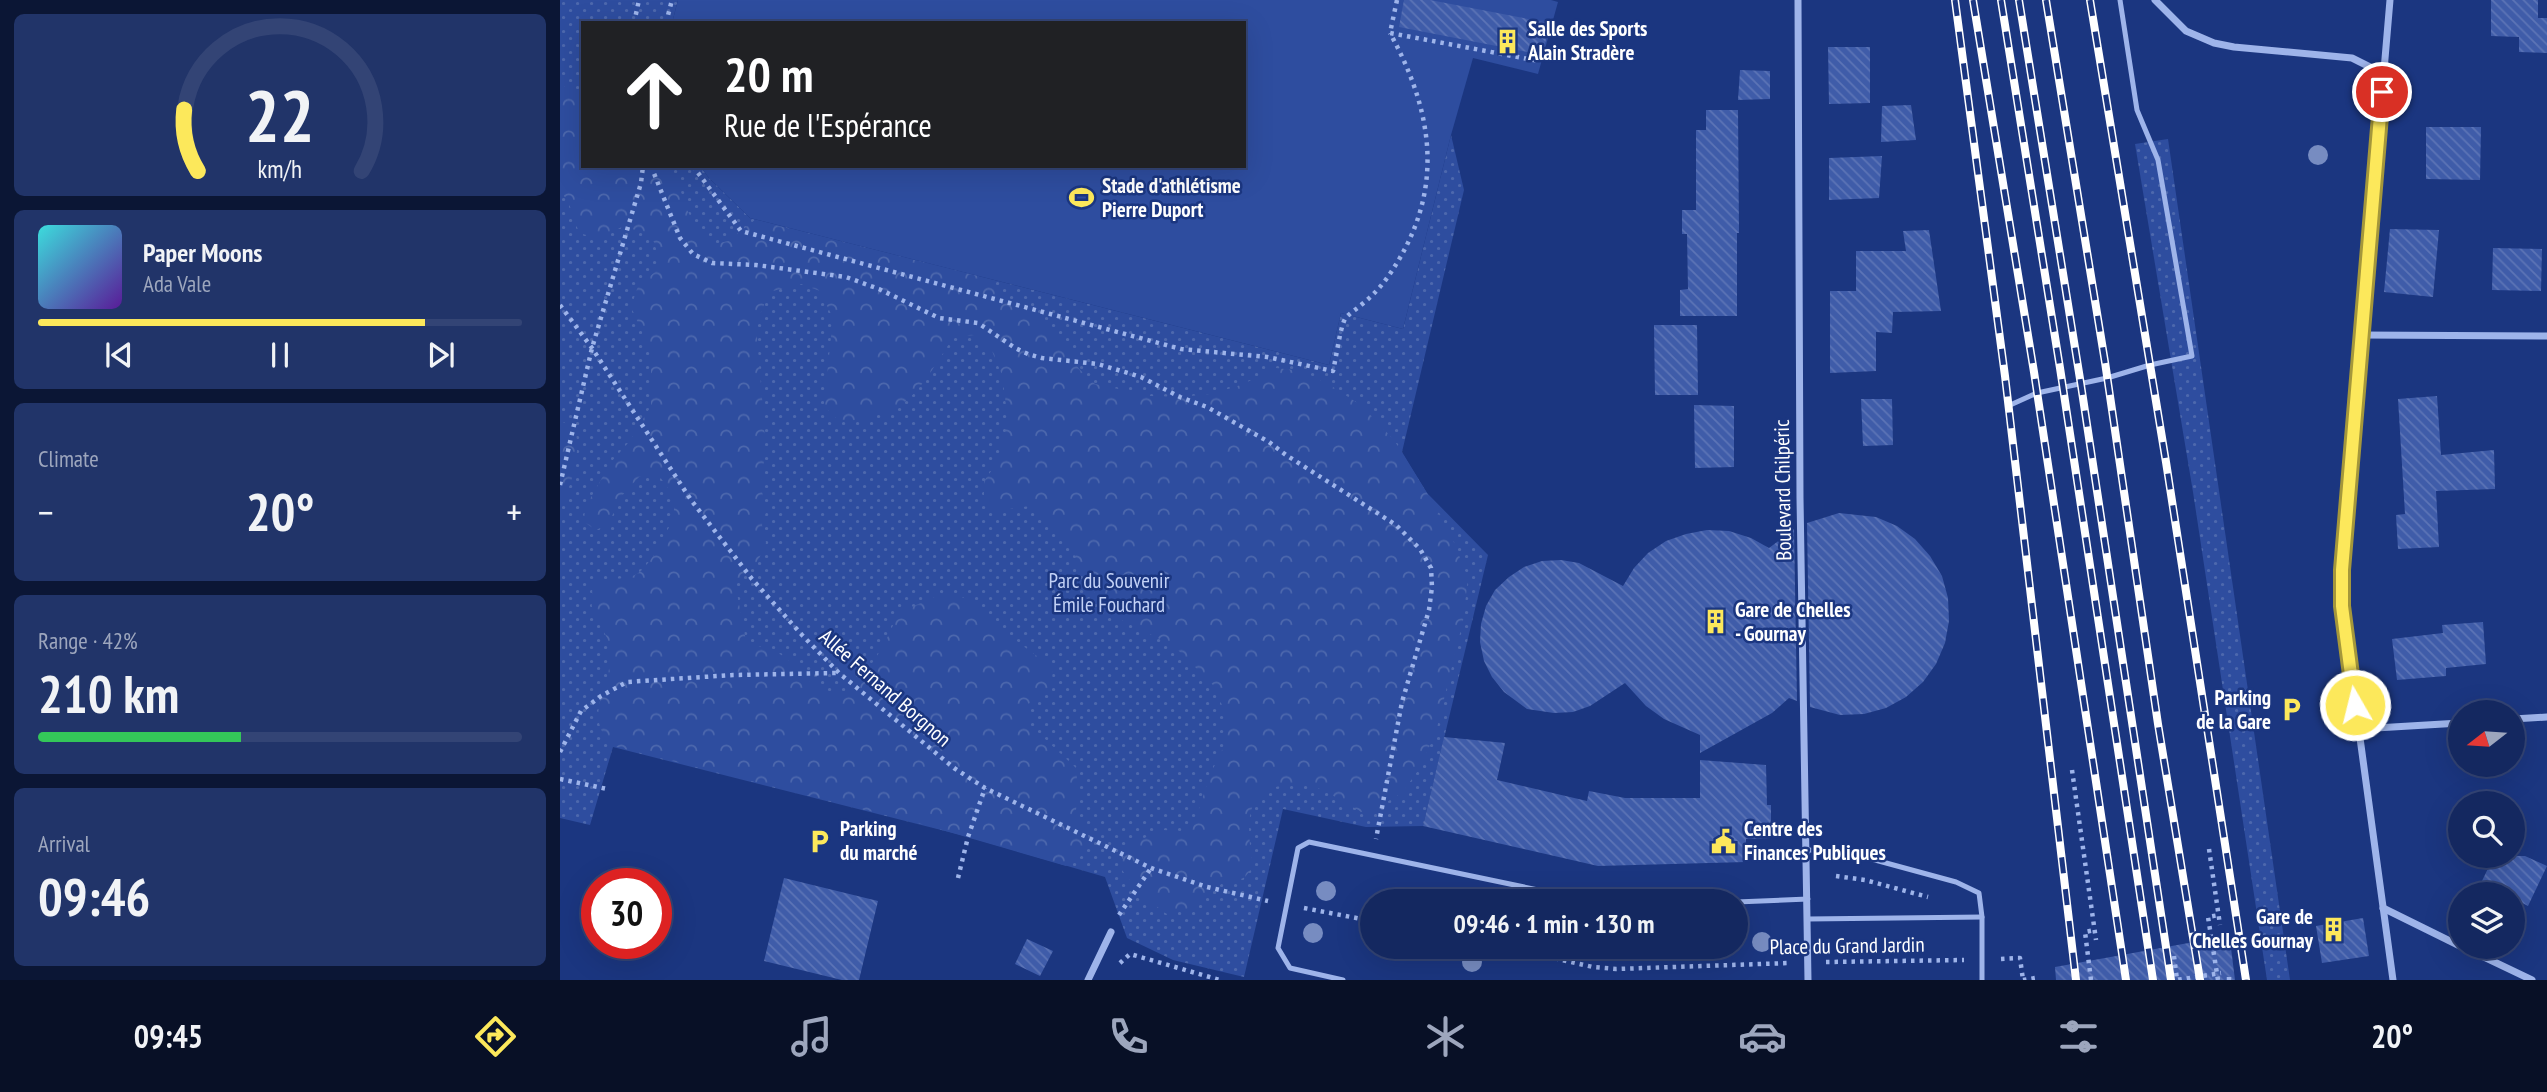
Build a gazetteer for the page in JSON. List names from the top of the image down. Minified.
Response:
{"streets":{"street":["Boulevard Chilpéric"],"path":["Allée Fernand Borgnon","Place du Grand Jardin"]},"crossings":[["Boulevard Chilpéric","Place du Grand Jardin"]],"parks":["Parc du Souvenir Émile Fouchard"],"places":{"building":["Salle des Sports Alain Stradère","Gare de Chelles - Gournay","Gare de Chelles Gournay"],"sports":["Stade d'athlétisme Pierre Duport"],"parking":["Parking de la Gare","Parking du marché"],"public building":["Centre des Finances Publiques"]},"north":"left","page":{"turn":["20 m","Rue de l'Espérance"],"song":["Paper Moons","Ada Vale"],"tile":["Climate",["Range · 42%","210 km"],["Arrival","09:46"]],"heat":["−","20°","+"],"limit":"30","trip":"09:46 · 1 min · 130 m","tabs":["09:45","20°"],"gauge":["22","km/h"]}}
